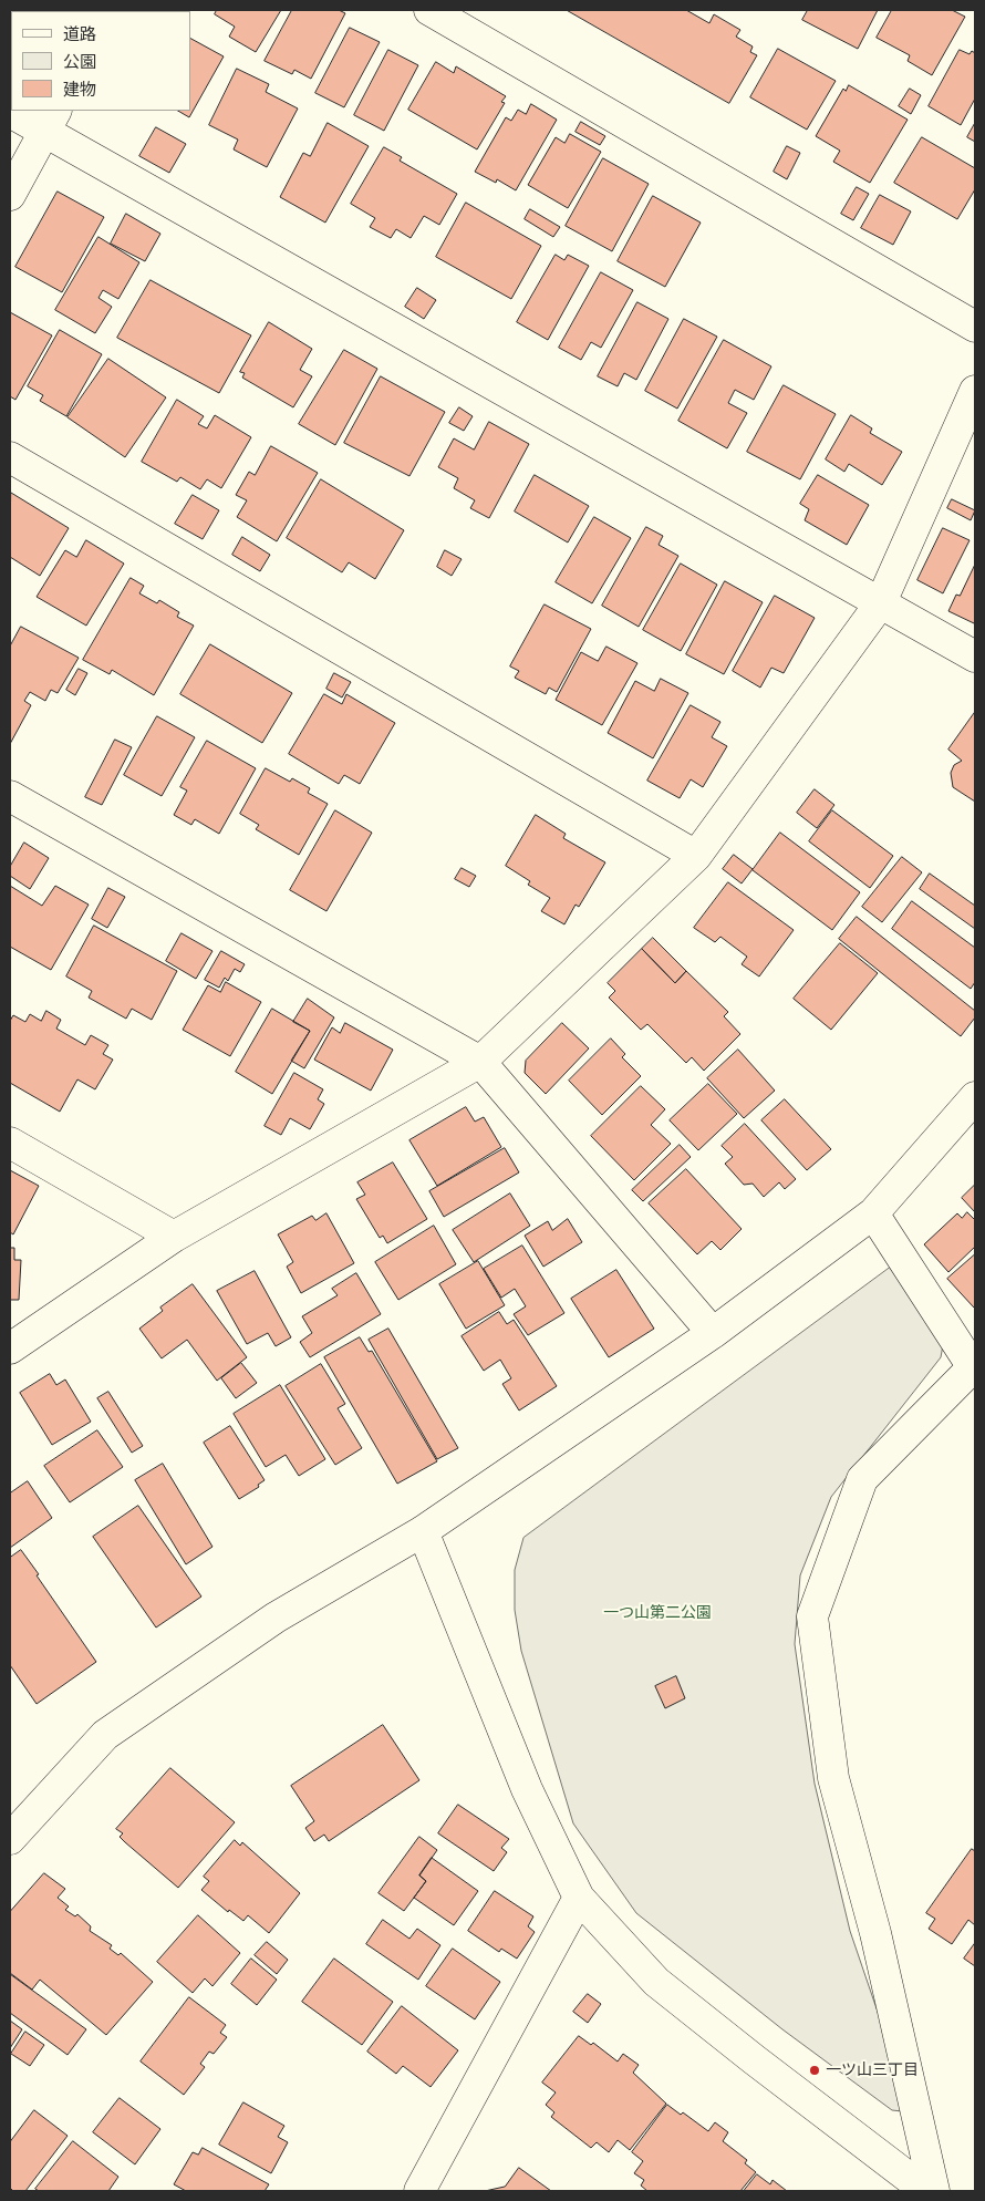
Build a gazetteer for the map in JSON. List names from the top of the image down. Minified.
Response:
{"parks":["一つ山第二公園"],"places":["一ツ山三丁目"],"legend":["道路","公園","建物"]}
